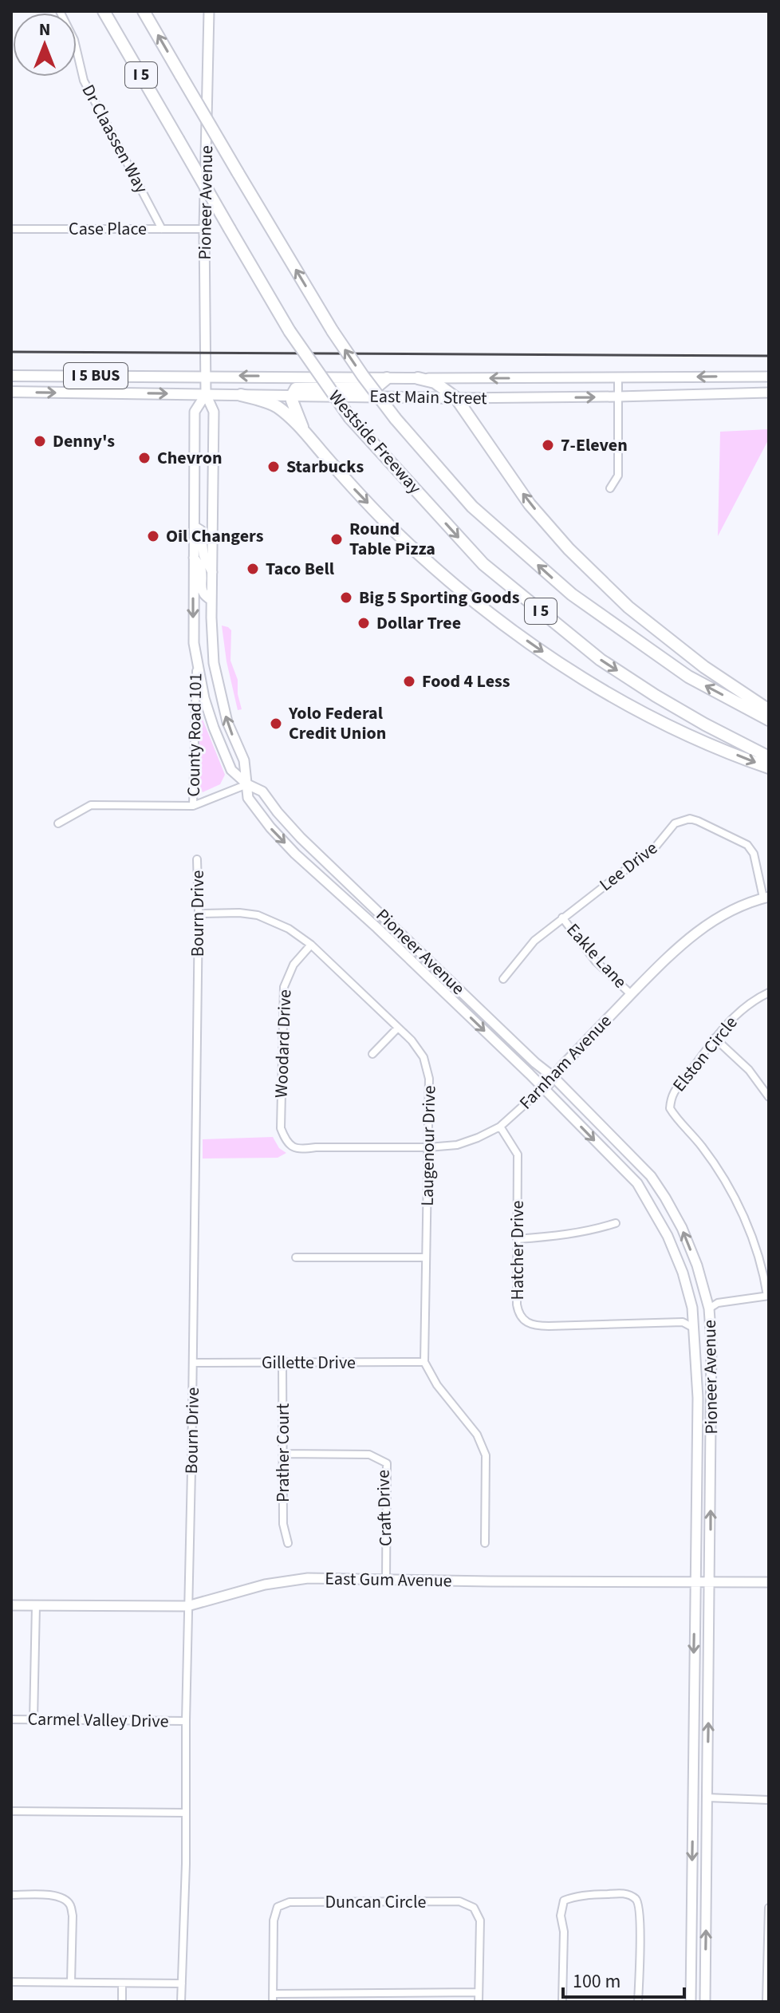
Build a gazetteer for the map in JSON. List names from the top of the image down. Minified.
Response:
{"streets":{"highway":["I 5","Westside Freeway"],"main road":["Pioneer Avenue","I 5 BUS","East Main Street","Farnham Avenue","East Gum Avenue"],"street":["Dr Claassen Way","Case Place","County Road 101","Lee Drive","Bourn Drive","Eakle Lane","Woodard Drive","Elston Circle","Laugenour Drive","Hatcher Drive","Gillette Drive","Prather Court","Craft Drive","Carmel Valley Drive","Duncan Circle"]},"crossings":[["Dr Claassen Way","Case Place"],["Pioneer Avenue","Case Place"],["Pioneer Avenue","East Main Street"],["Pioneer Avenue","County Road 101"],["Pioneer Avenue","Farnham Avenue"],["Pioneer Avenue","Hatcher Drive"],["Pioneer Avenue","East Gum Avenue"],["Lee Drive","Eakle Lane"],["Lee Drive","Farnham Avenue"],["Bourn Drive","Laugenour Drive"],["Bourn Drive","Gillette Drive"],["Bourn Drive","East Gum Avenue"],["Bourn Drive","Carmel Valley Drive"],["Eakle Lane","Farnham Avenue"],["Woodard Drive","Farnham Avenue"],["Woodard Drive","Laugenour Drive"],["Farnham Avenue","Laugenour Drive"],["Farnham Avenue","Hatcher Drive"],["Laugenour Drive","Gillette Drive"],["Gillette Drive","Prather Court"],["Prather Court","Craft Drive"],["Craft Drive","East Gum Avenue"]],"places":["Denny's","7-Eleven","Chevron","Starbucks","Oil Changers","Round Table Pizza","Taco Bell","Big 5 Sporting Goods","Dollar Tree","Food 4 Less","Yolo Federal Credit Union"],"scale_bar":"100 m","north":"top"}
